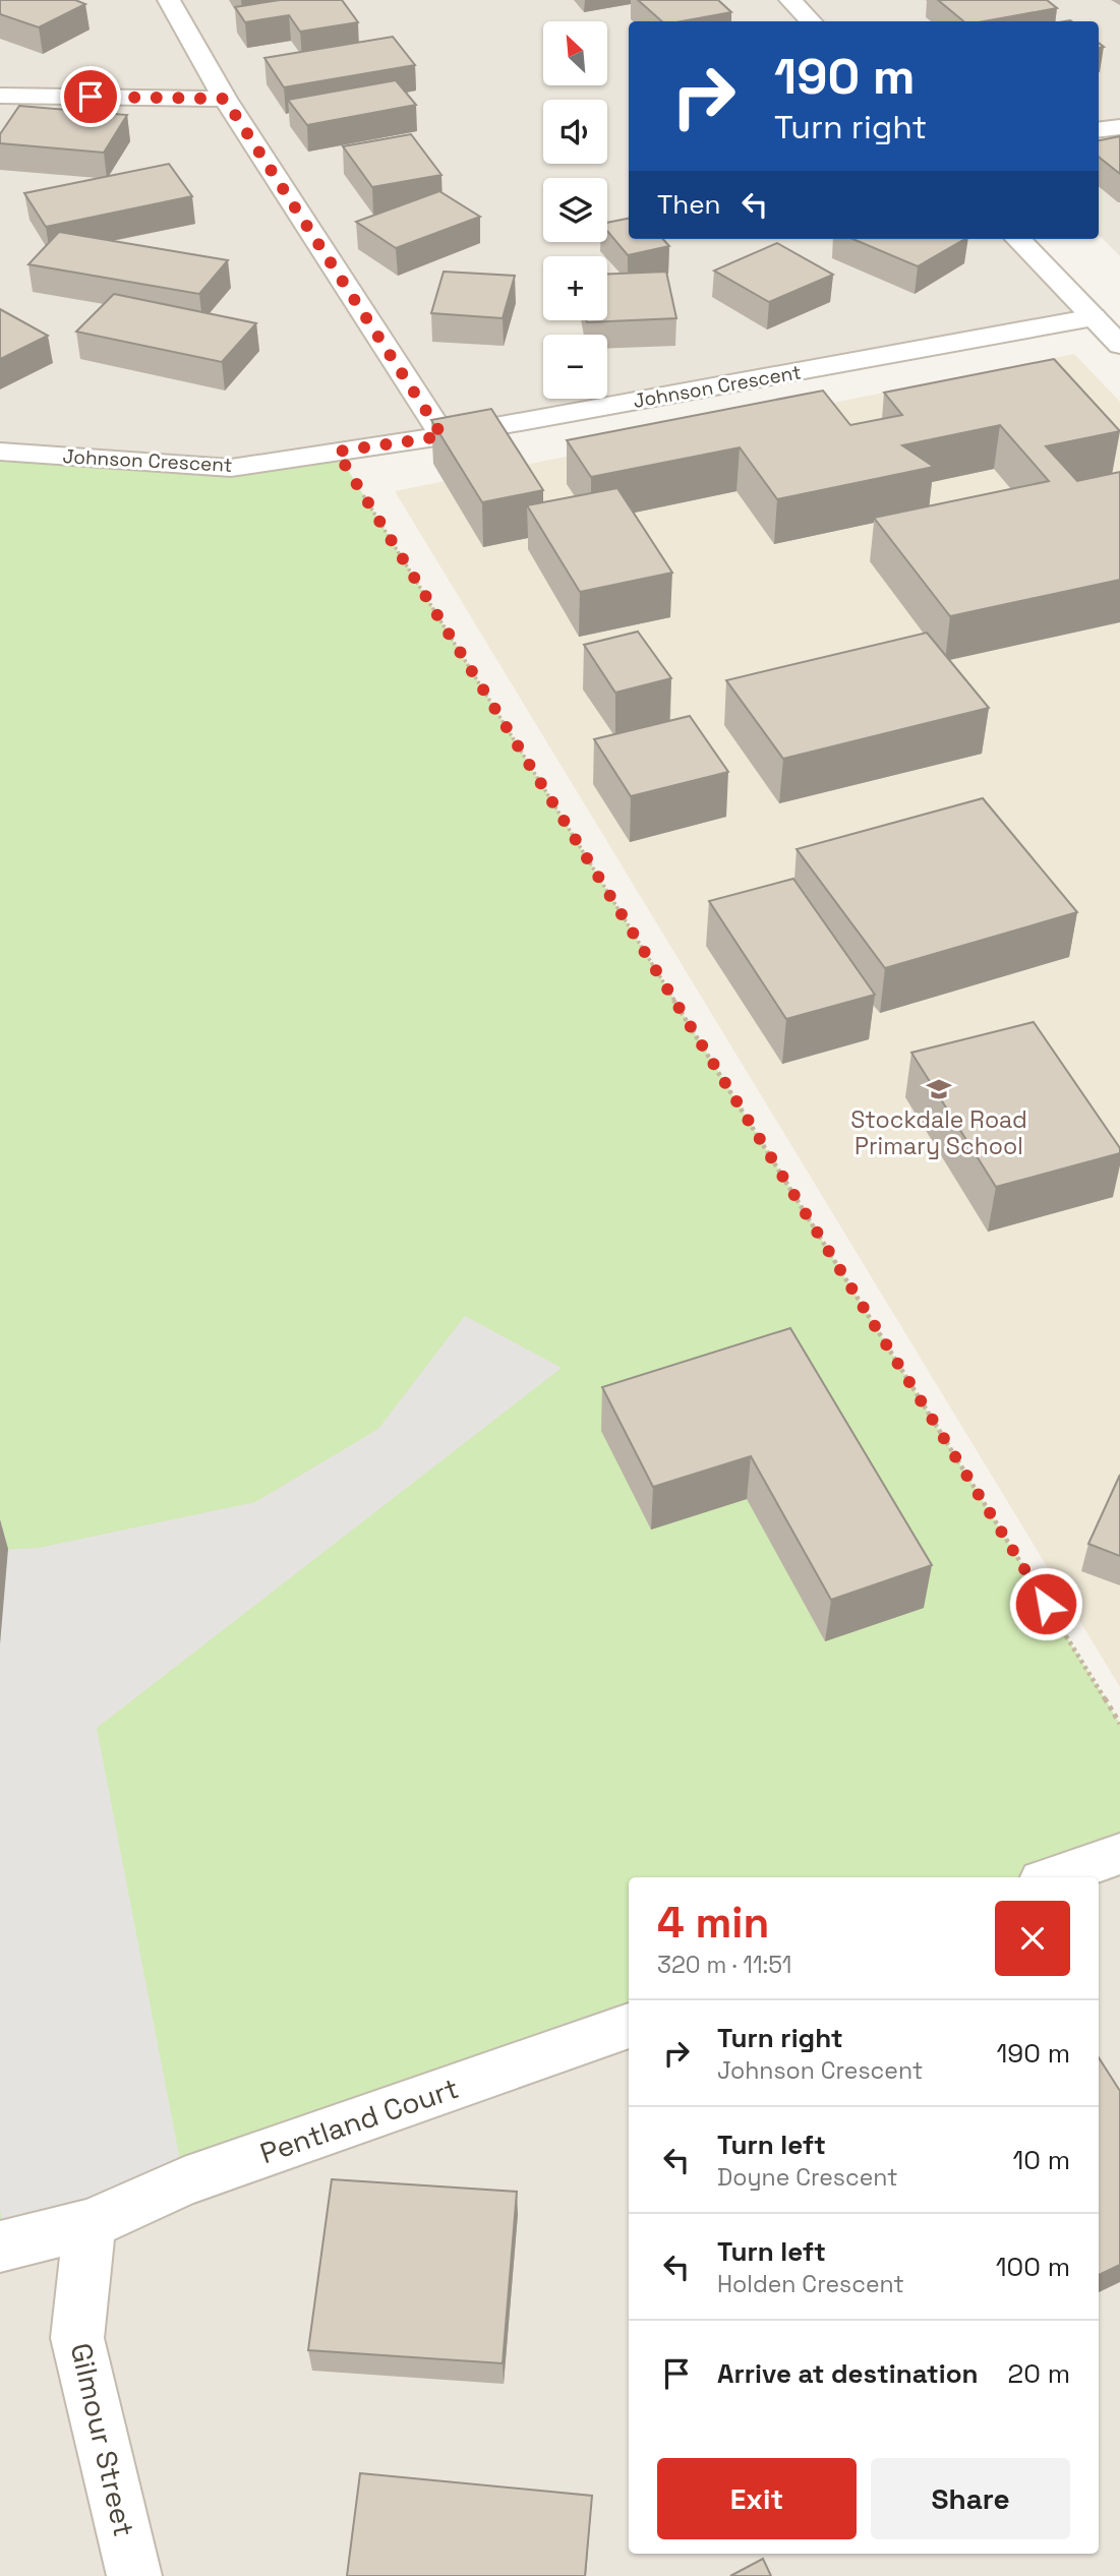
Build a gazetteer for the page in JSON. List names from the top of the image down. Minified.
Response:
{"streets":{"street":["Johnson Crescent","Pentland Court","Gilmour Street"]},"crossings":[["Pentland Court","Gilmour Street"]],"places":{"school or university":["Stockdale Road Primary School"]},"north":"top left","page":{"map_buttons":["+","−"],"turn":["190 m","Turn right"],"then":"Then","heading":["4 min","320 m · 11:51"],"list":[{"name":"Turn right","note":"Johnson Crescent","value":"190 m"},{"name":"Turn left","note":"Doyne Crescent","value":"10 m"},{"name":"Turn left","note":"Holden Crescent","value":"100 m"},{"name":"Arrive at destination","value":"20 m"}],"buttons":["Exit","Share"]}}
